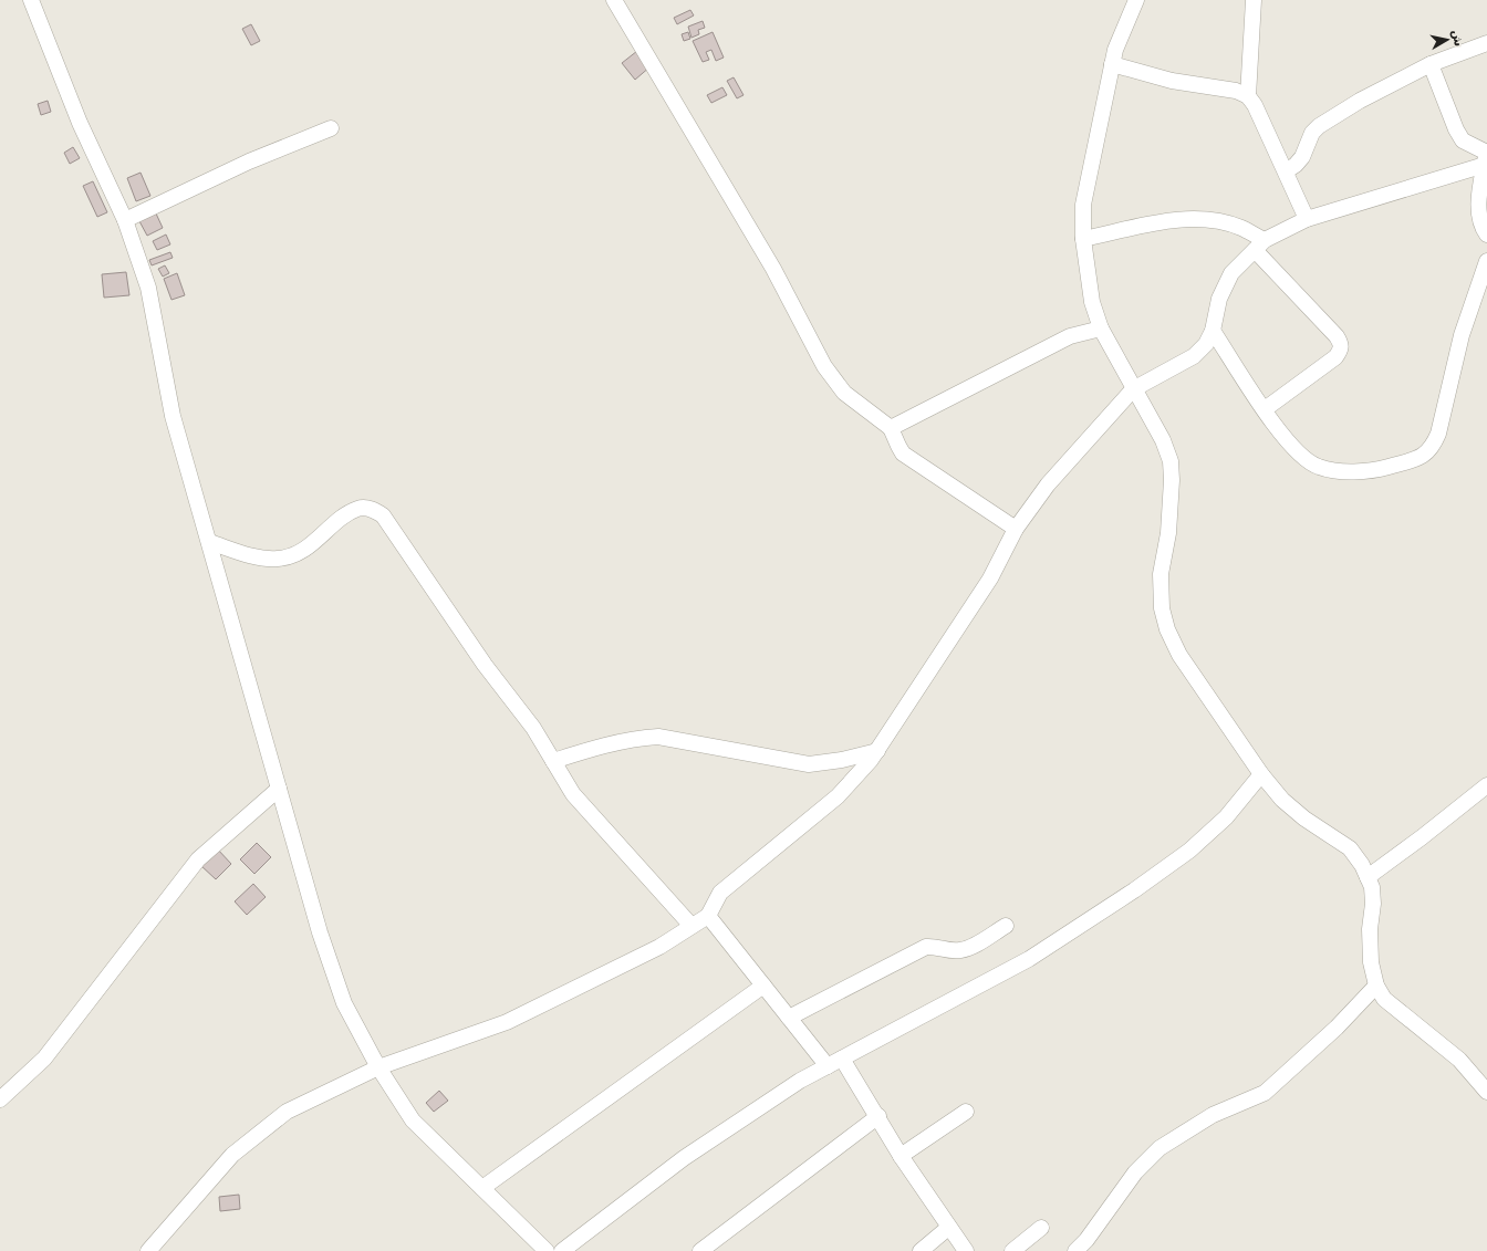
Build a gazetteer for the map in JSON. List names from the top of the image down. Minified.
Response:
{"north":"right"}
